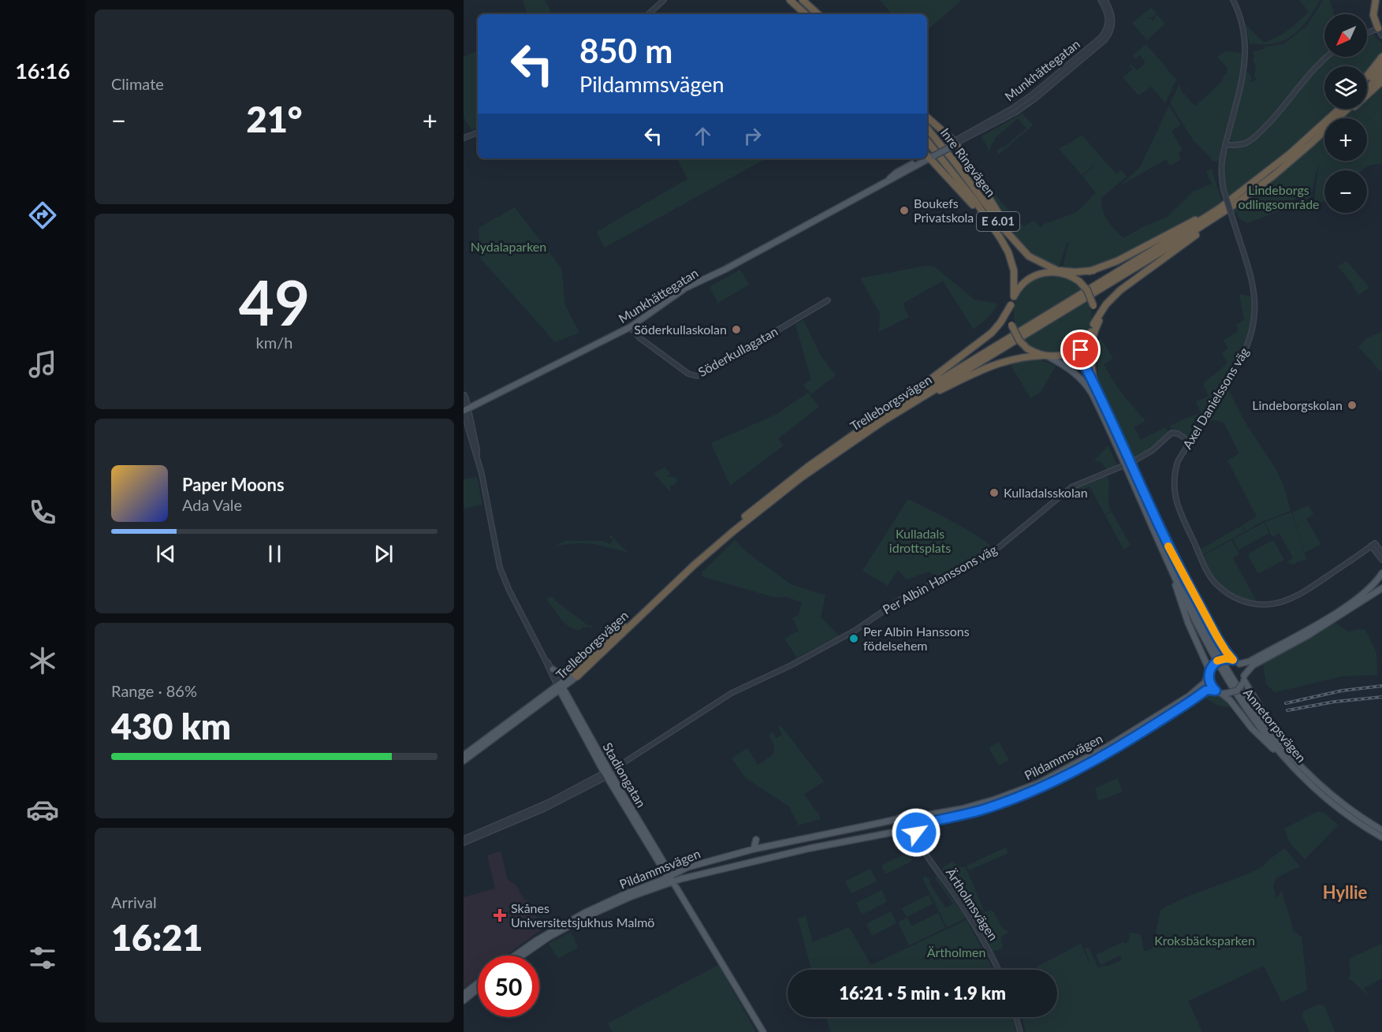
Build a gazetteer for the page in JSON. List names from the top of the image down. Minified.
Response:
{"streets":{"highway":["Inre Ringvägen","E 6.01","Trelleborgsvägen"],"main road":["Munkhättegatan","Annetorpsvägen","Pildammsvägen","Stadiongatan","Ärtholmsvägen"],"street":["Söderkullagatan","Axel Danielssons väg","Per Albin Hanssons väg"]},"crossings":[["Munkhättegatan","Söderkullagatan"],["Inre Ringvägen","E 6.01"],["Inre Ringvägen","Annetorpsvägen"],["Trelleborgsvägen","Stadiongatan"],["Per Albin Hanssons väg","Stadiongatan"],["Pildammsvägen","Stadiongatan"],["Pildammsvägen","Ärtholmsvägen"]],"districts":["Hyllie"],"parks":["Lindeborgs odlingsområde","Nydalaparken","Kulladals idrottsplats","Kroksbäcksparken","Ärtholmen"],"places":{"other":["Boukefs Privatskola","Söderkullaskolan","Lindeborgskolan","Kulladalsskolan","Per Albin Hanssons födelsehem"],"health":["Skånes Universitetsjukhus Malmö"]},"north":"bottom left","page":{"tabs":"16:16","tile":["Climate",["49","km/h"],["Range · 86%","430 km"],["Arrival","16:21"]],"map_buttons":["+","−"],"turn":["850 m","Pildammsvägen"],"heat":["−","21°","+"],"song":["Paper Moons","Ada Vale"],"limit":"50","trip":"16:21 · 5 min · 1.9 km"}}
